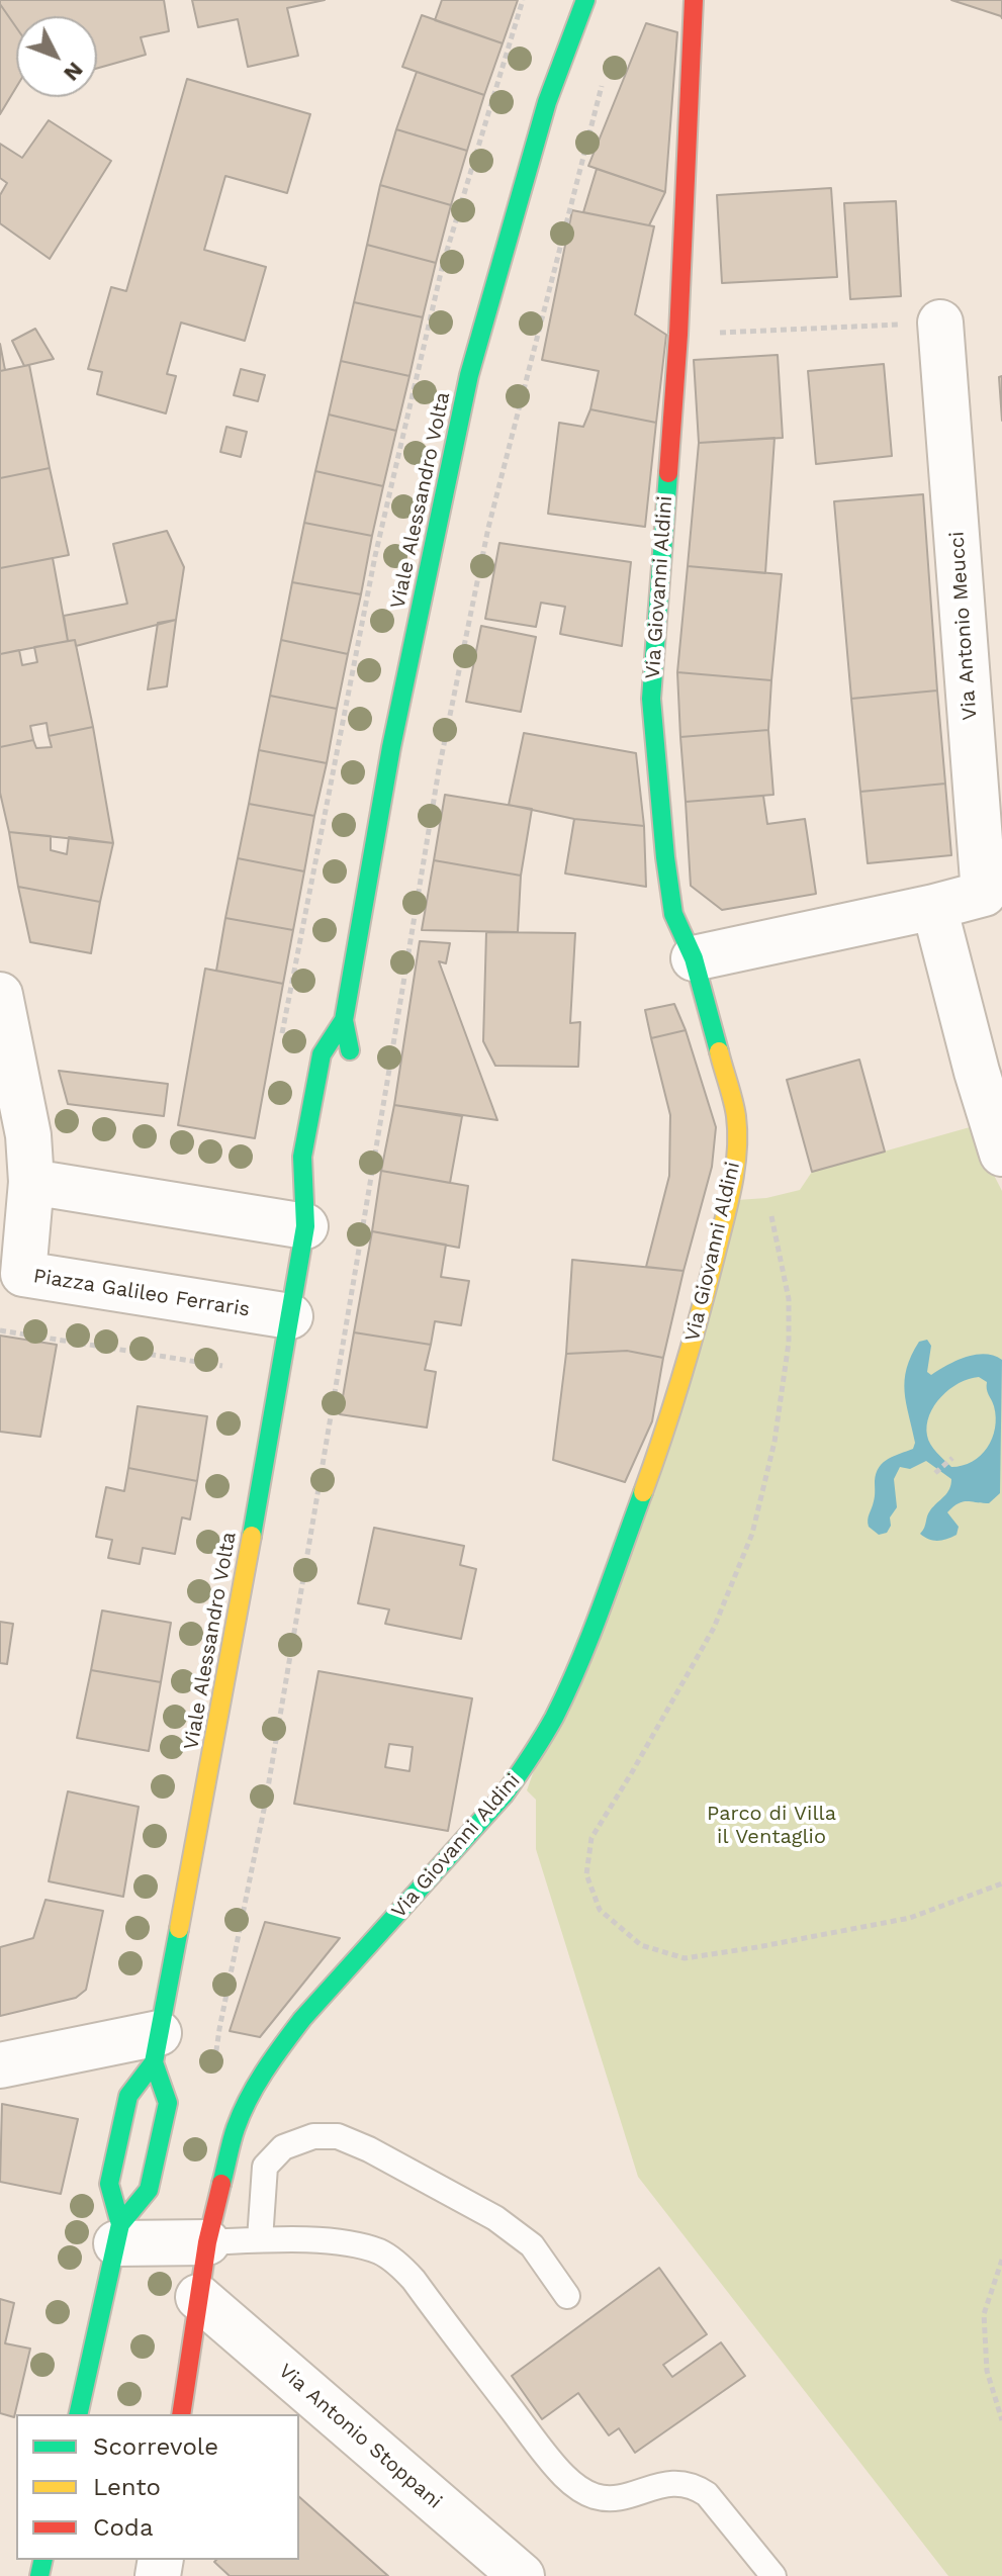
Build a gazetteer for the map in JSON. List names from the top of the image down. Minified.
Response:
{"streets":{"main road":["Viale Alessandro Volta","Via Giovanni Aldini"],"street":["Via Antonio Meucci","Piazza Galileo Ferraris","Via Antonio Stoppani"]},"crossings":[["Viale Alessandro Volta","Piazza Galileo Ferraris"],["Via Giovanni Aldini","Via Antonio Meucci"],["Via Giovanni Aldini","Via Antonio Stoppani"]],"parks":["Parco di Villa il Ventaglio"],"legend":["Scorrevole","Lento","Coda"],"north":"bottom right"}
